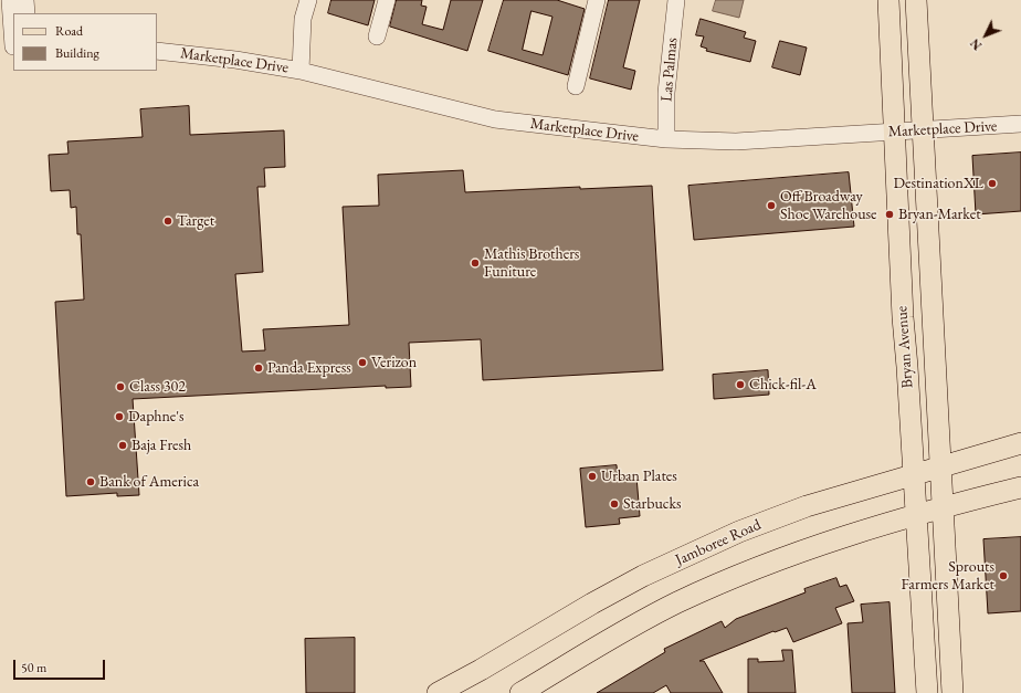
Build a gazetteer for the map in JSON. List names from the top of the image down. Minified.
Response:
{"streets":{"main road":["Bryan Avenue","Jamboree Road"],"street":["Marketplace Drive","Las Palmas"]},"crossings":[["Marketplace Drive","Las Palmas"],["Marketplace Drive","Bryan Avenue"],["Bryan Avenue","Jamboree Road"]],"places":["DestinationXL","Off Broadway Shoe Warehouse","Bryan-Market","Target","Mathis Brothers Funiture","Verizon","Panda Express","Chick-fil-A","Class 302","Daphne's","Baja Fresh","Urban Plates","Bank of America","Starbucks","Sprouts Farmers Market"],"legend":["Road","Building"],"scale_bar":"50 m","north":"bottom left"}
